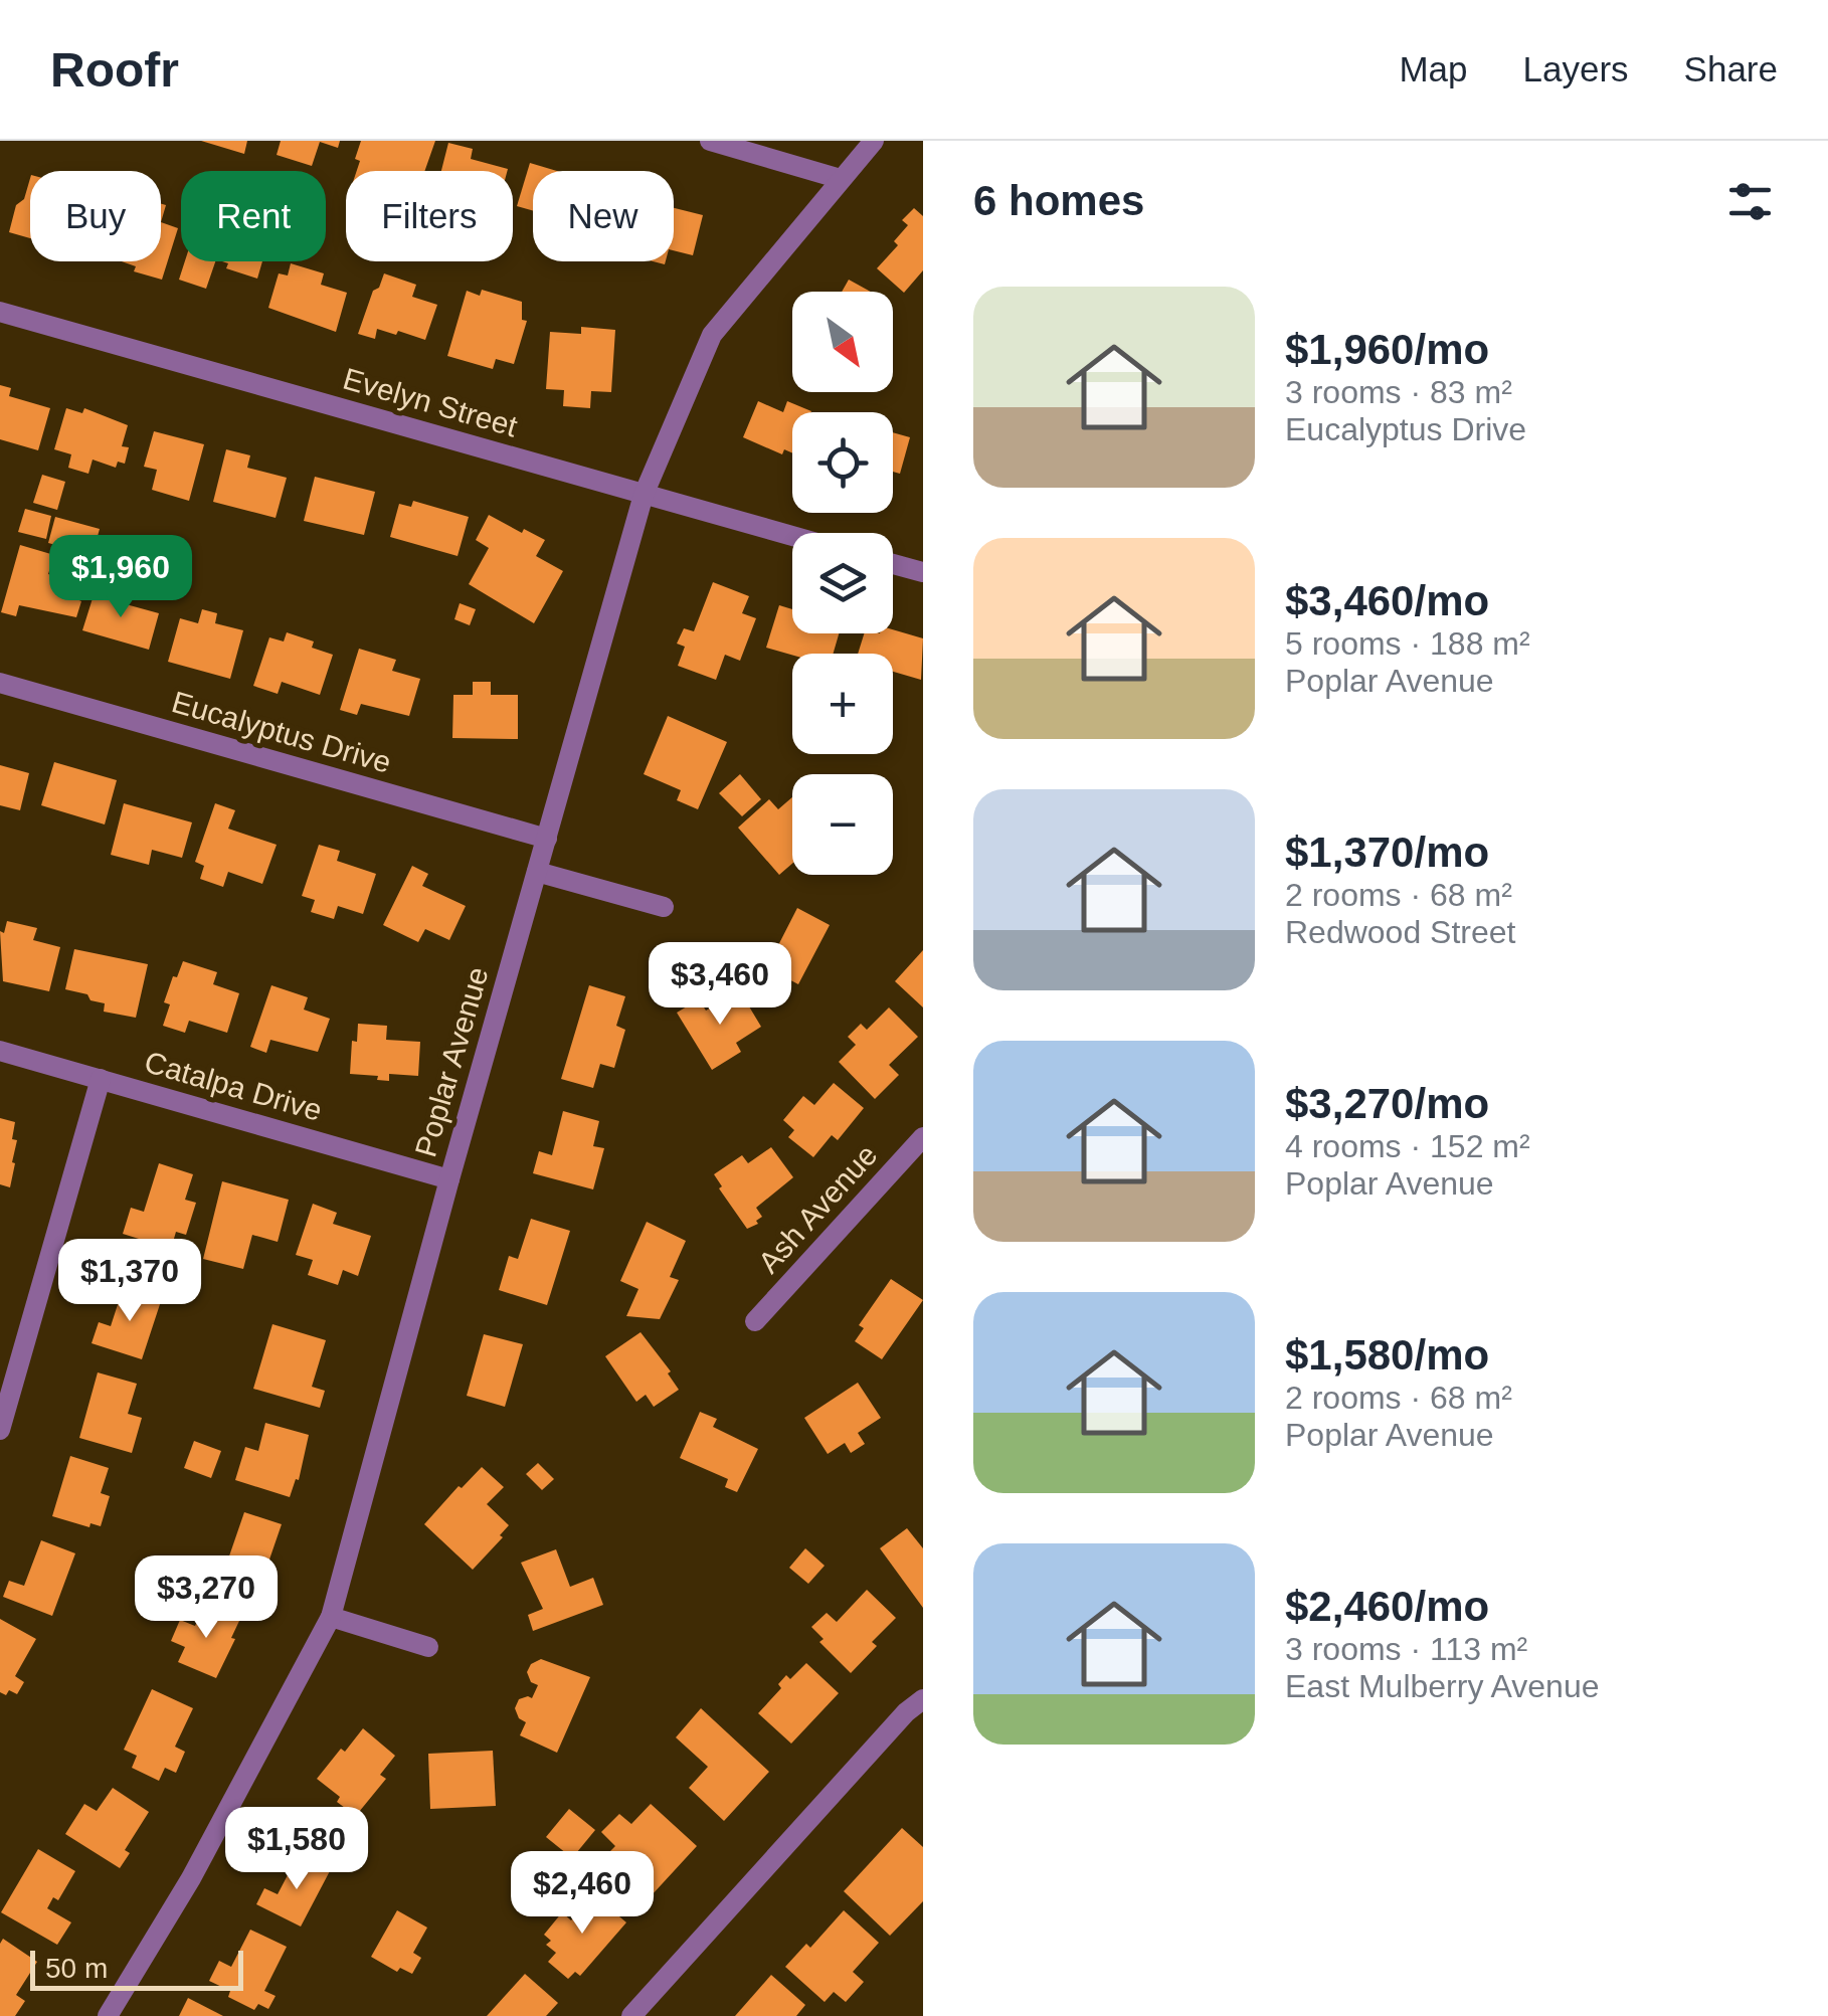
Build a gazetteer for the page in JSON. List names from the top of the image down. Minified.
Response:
{"streets":{"street":["Evelyn Street","Eucalyptus Drive","Poplar Avenue","Catalpa Drive","Ash Avenue"]},"crossings":[["Evelyn Street","Poplar Avenue"],["Eucalyptus Drive","Poplar Avenue"],["Poplar Avenue","Catalpa Drive"]],"scale_bar":"50 m","north":"bottom right","page":{"header":"Roofr","nav":["Map","Layers","Share"],"heading":"6 homes","chip":["Buy","Rent","Filters","New"],"list":[{"name":"$1,960/mo","note":"3 rooms · 83 m² · Eucalyptus Drive"},{"name":"$3,460/mo","note":"5 rooms · 188 m² · Poplar Avenue"},{"name":"$1,370/mo","note":"2 rooms · 68 m² · Redwood Street"},{"name":"$3,270/mo","note":"4 rooms · 152 m² · Poplar Avenue"},{"name":"$1,580/mo","note":"2 rooms · 68 m² · Poplar Avenue"},{"name":"$2,460/mo","note":"3 rooms · 113 m² · East Mulberry Avenue"}],"map_buttons":["+","−"],"price":["$1,960","$3,460","$1,370","$3,270","$1,580","$2,460"],"scale":"50 m"}}
